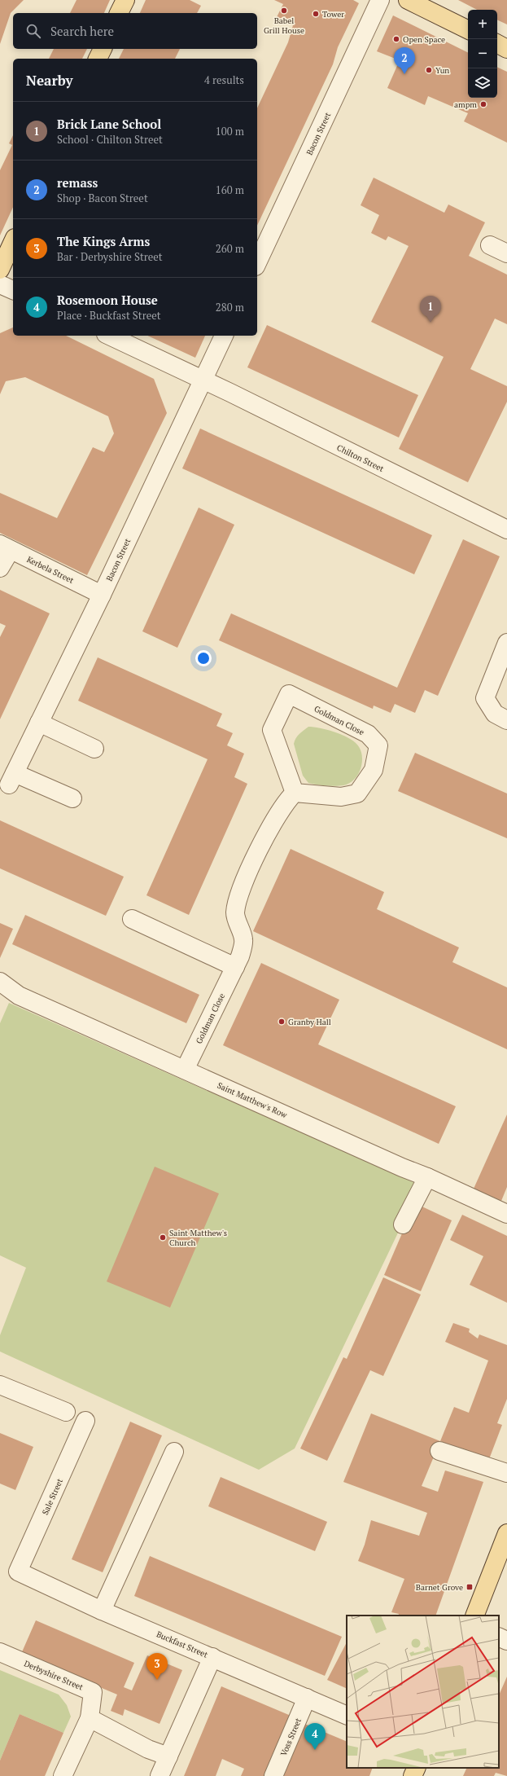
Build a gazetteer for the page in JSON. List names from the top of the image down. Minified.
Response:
{"streets":{"street":["Bacon Street","Chilton Street","Kerbela Street","Goldman Close","Saint Matthew's Row","Sale Street","Buckfast Street","Derbyshire Street","Voss Street"]},"crossings":[["Bacon Street","Chilton Street"],["Bacon Street","Kerbela Street"],["Goldman Close","Saint Matthew's Row"],["Sale Street","Buckfast Street"],["Buckfast Street","Voss Street"]],"places":{"other":["Babel Grill House","Tower","Open Space","Yun","ampm","Granby Hall","Saint Matthew's Church"],"transit":["Barnet Grove"]},"page":{"map_buttons":["+","−"],"search":"Search here","pins":["2","1","3","4"],"heading":["Nearby","4 results"],"list":[{"mark":"1","name":"Brick Lane School","note":"School · Chilton Street","value":"100 m"},{"mark":"2","name":"remass","note":"Shop · Bacon Street","value":"160 m"},{"mark":"3","name":"The Kings Arms","note":"Bar · Derbyshire Street","value":"260 m"},{"mark":"4","name":"Rosemoon House","note":"Place · Buckfast Street","value":"280 m"}]}}
